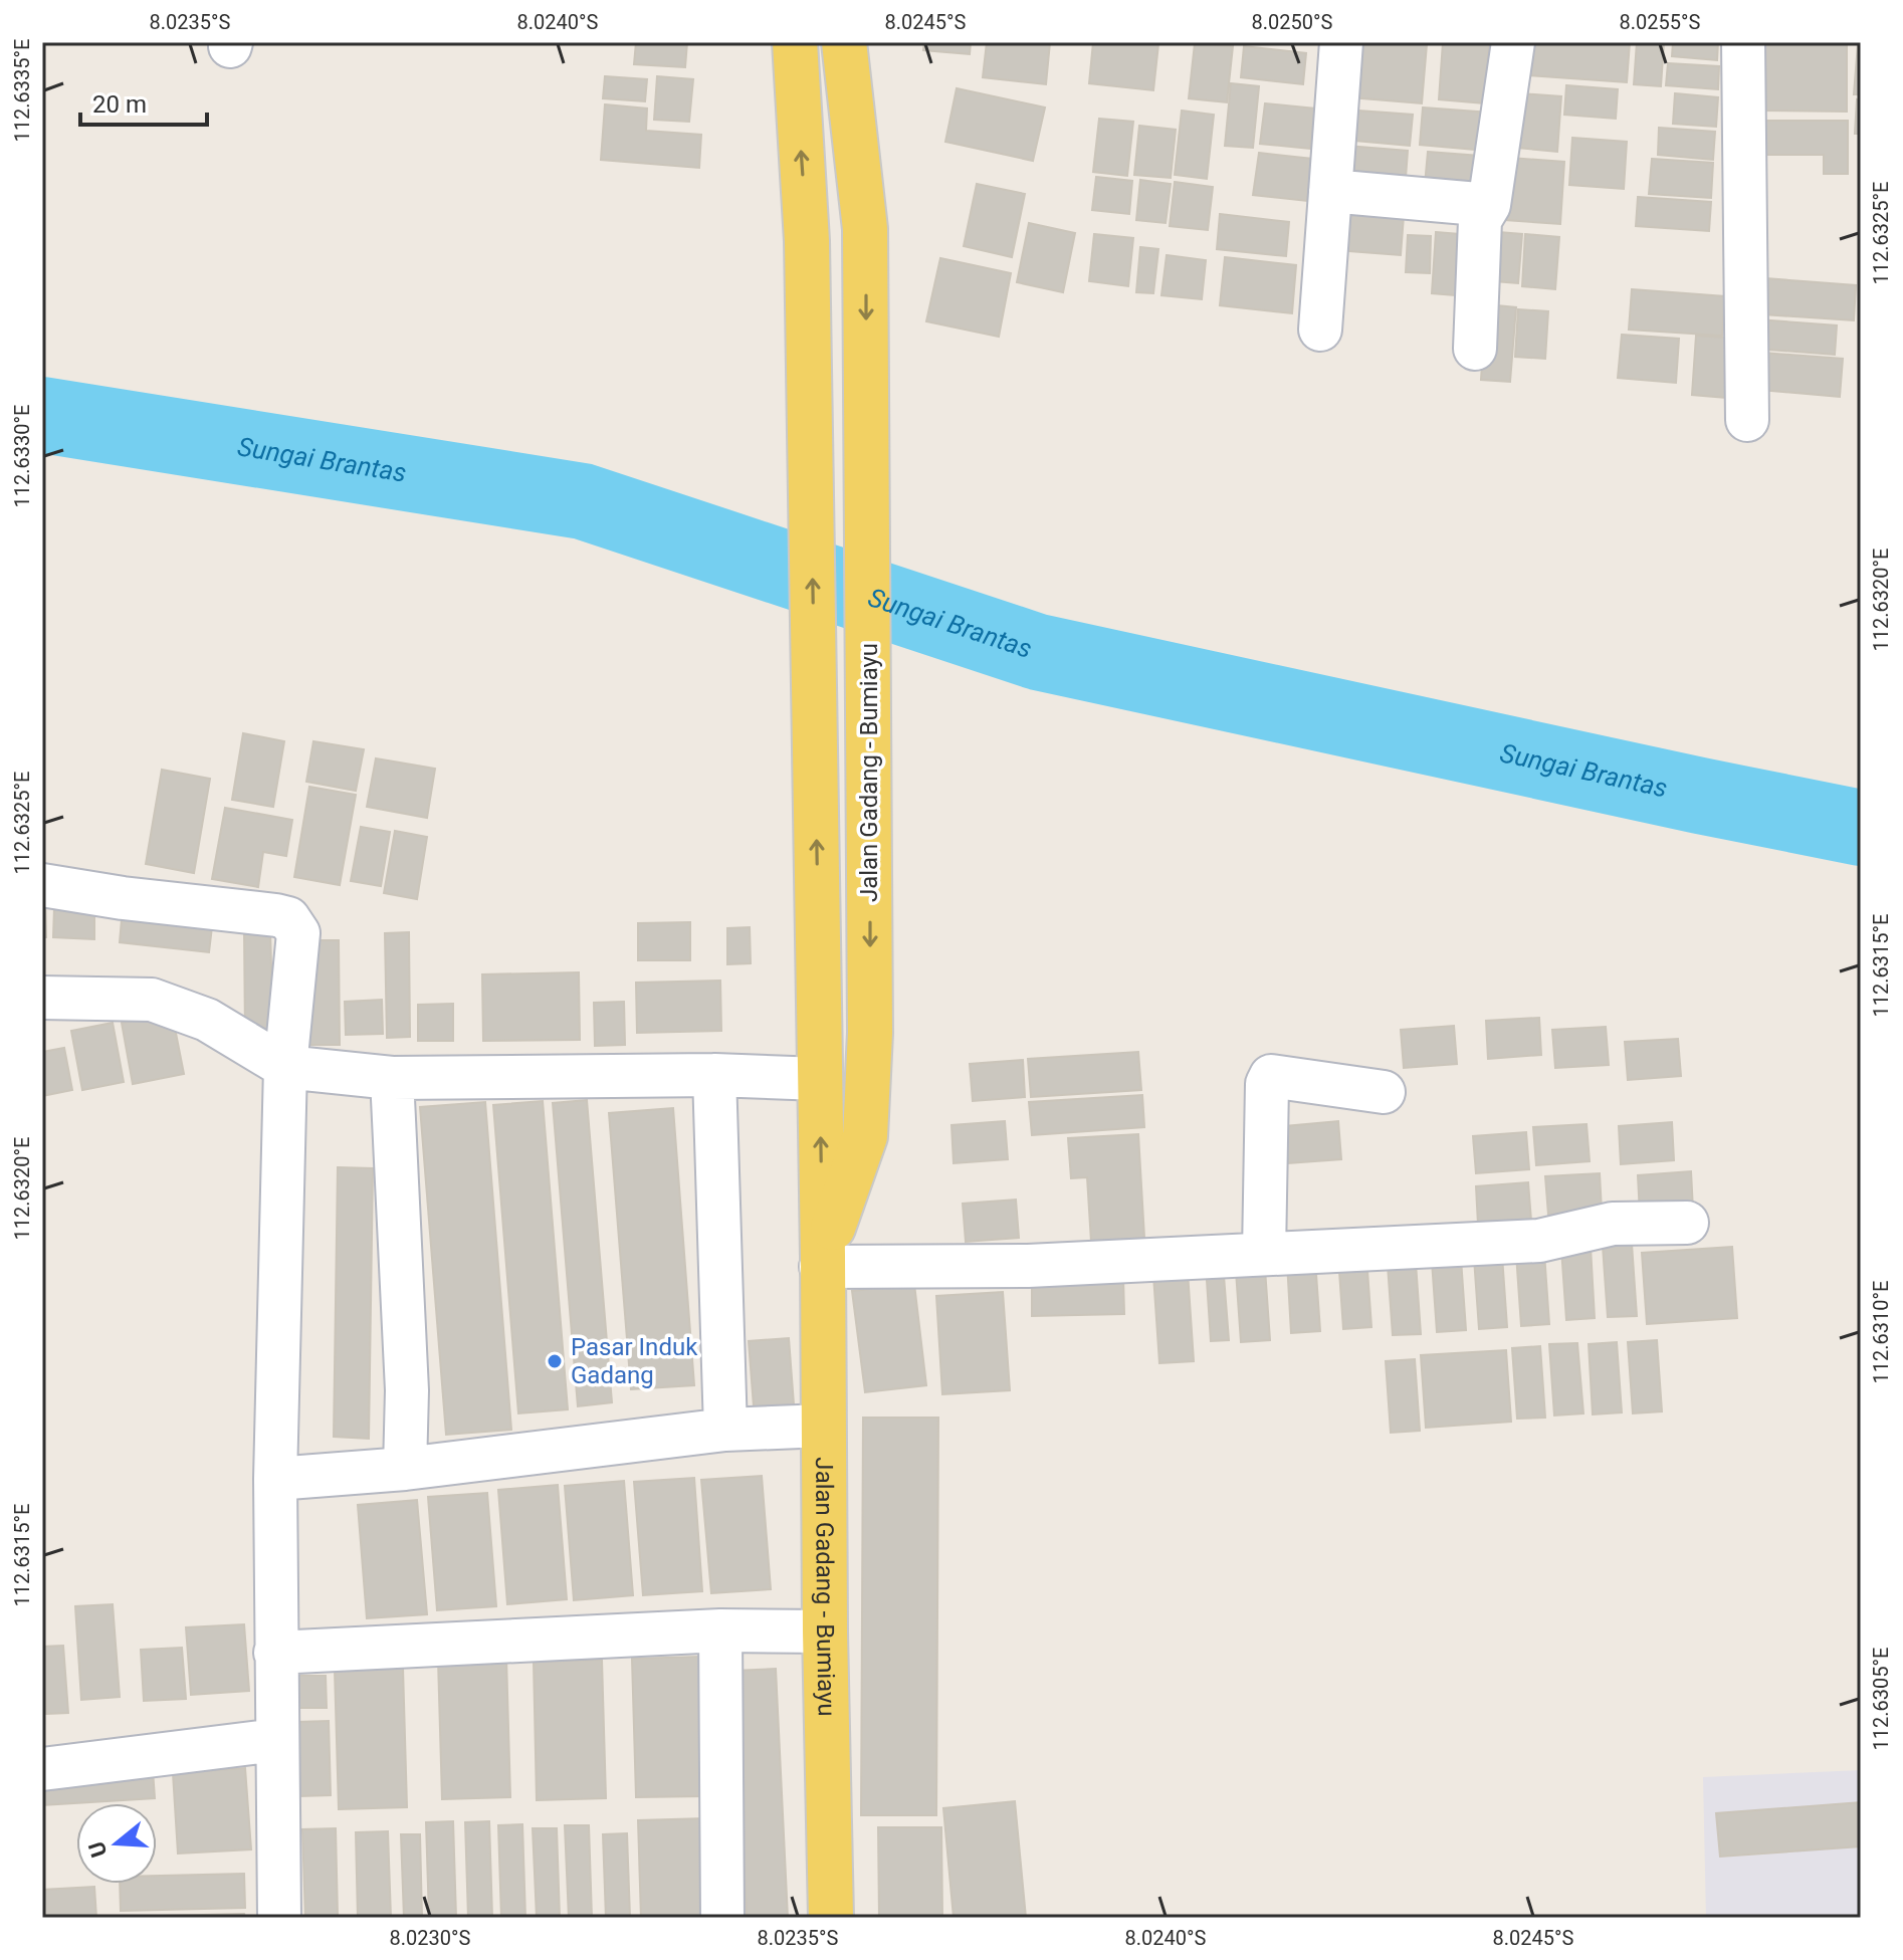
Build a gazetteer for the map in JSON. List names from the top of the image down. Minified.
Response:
{"streets":{"main road":["Jalan Gadang - Bumiayu"]},"water":["Sungai Brantas"],"places":["Pasar Induk Gadang"],"scale_bar":"20 m","north":"left","coordinates":["8.0235°S","8.0240°S","8.0245°S","8.0250°S","8.0255°S","112.6335°E","112.6325°E","112.6330°E","112.6320°E","112.6315°E","112.6310°E","112.6305°E","8.0230°S"]}
